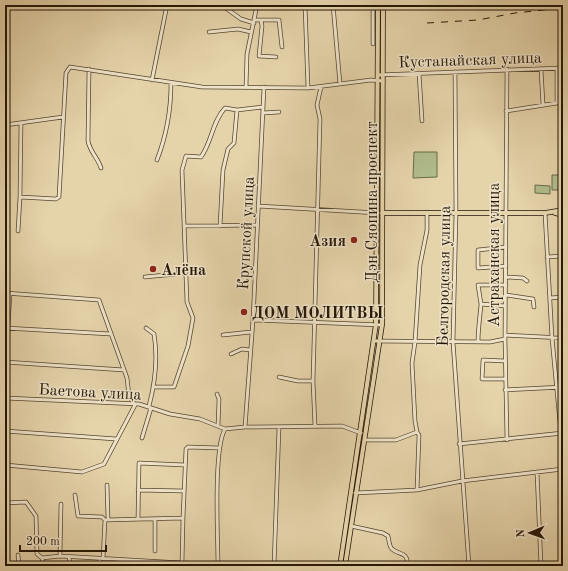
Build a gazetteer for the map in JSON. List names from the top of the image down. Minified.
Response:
{"streets":{"main road":["Дэн Сяопина проспект"],"street":["Кустанайская улица","Крупской улица","Астраханская улица","Белгородская улица","Баетова улица"]},"crossings":[["Кустанайская улица","Дэн Сяопина проспект"],["Кустанайская улица","Астраханская улица"],["Кустанайская улица","Белгородская улица"],["Дэн Сяопина проспект","Баетова улица"],["Крупской улица","Баетова улица"]],"places":["Азия","Алёна","ДОМ МОЛИТВЫ"],"scale_bar":"200 m","north":"left"}
